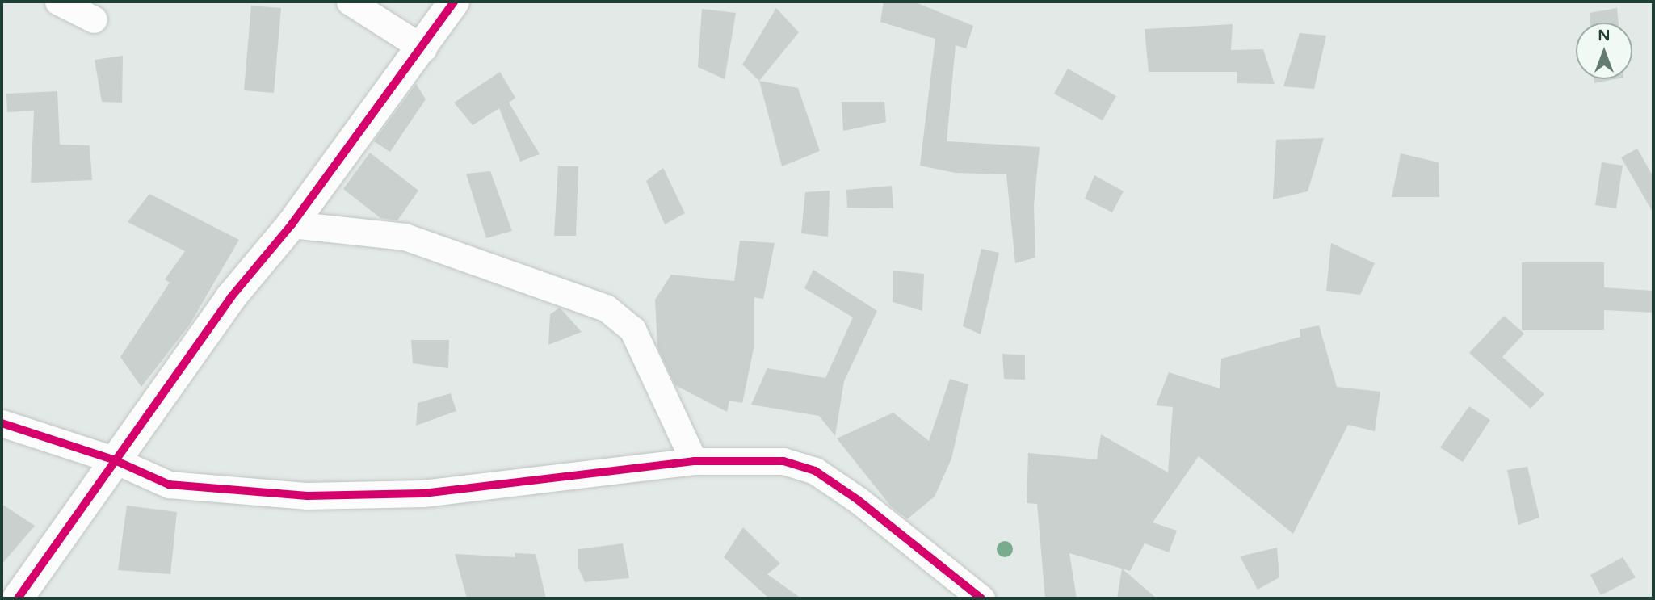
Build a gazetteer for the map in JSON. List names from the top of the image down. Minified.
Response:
{"north":"top"}
